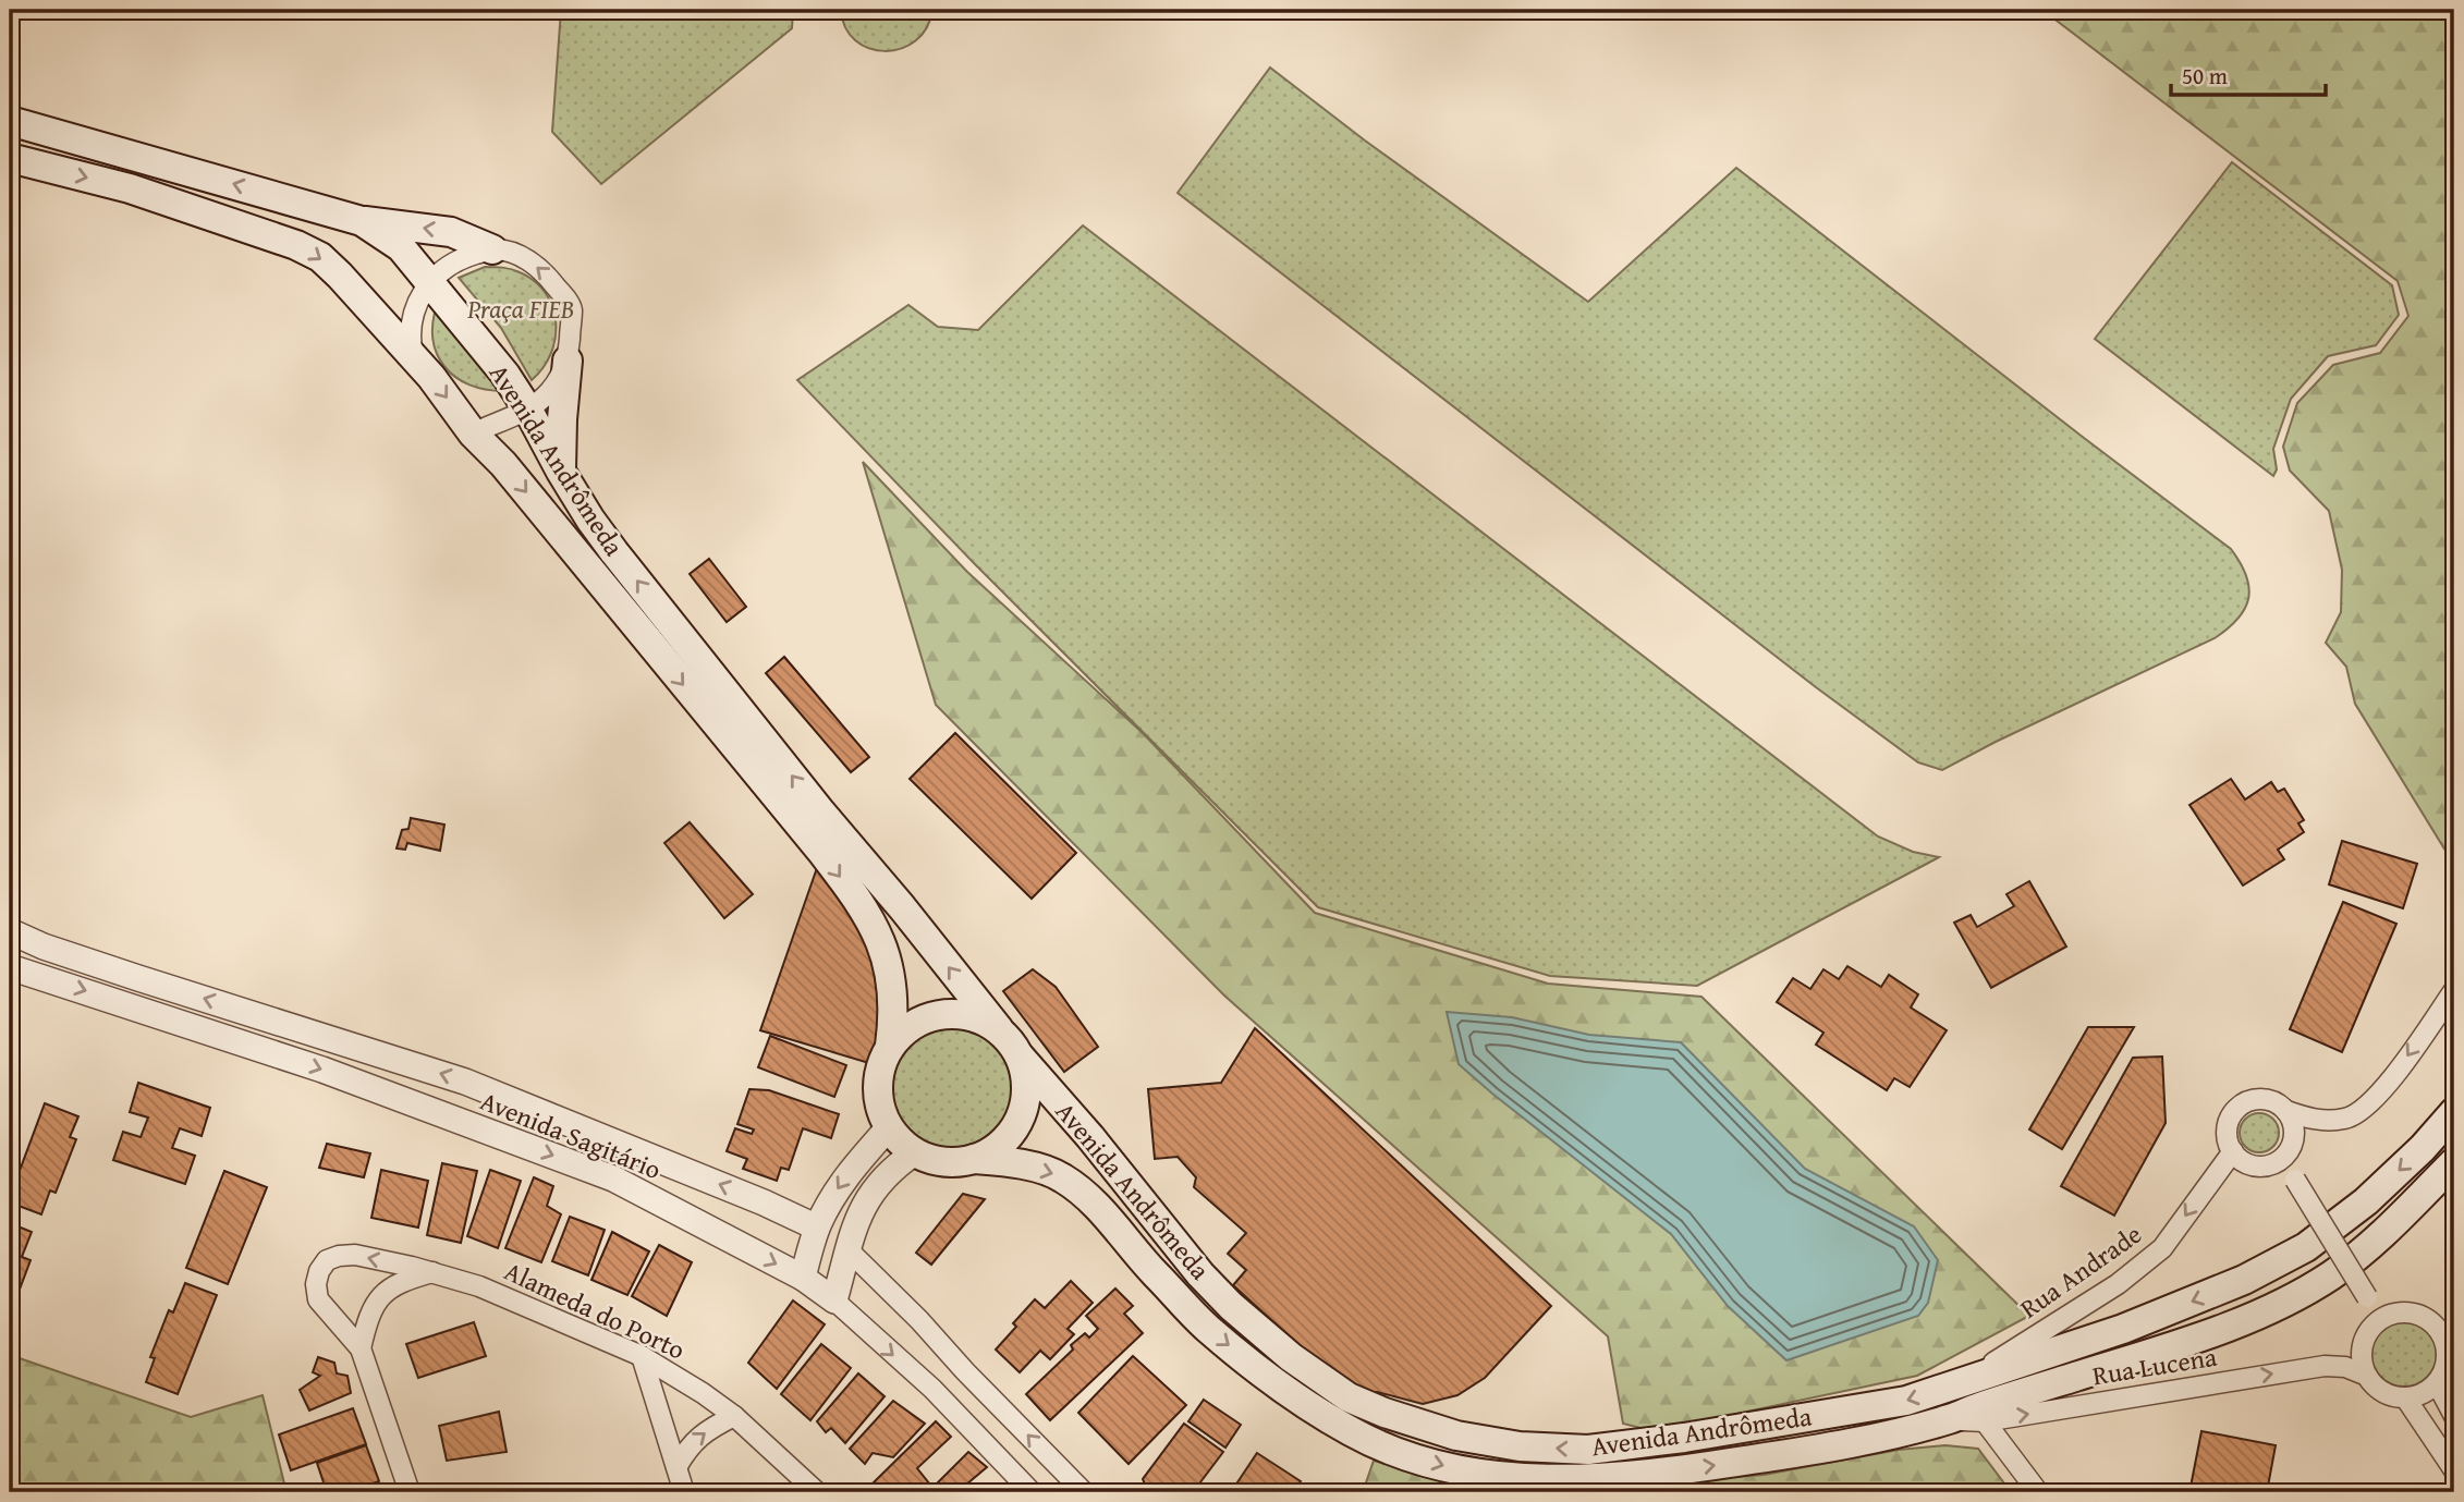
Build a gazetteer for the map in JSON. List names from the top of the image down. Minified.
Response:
{"streets":{"main road":["Avenida Andrômeda"],"street":["Avenida Sagitário","Rua Andrade","Alameda do Porto","Rua Lucena"]},"crossings":[["Avenida Andrômeda","Rua Andrade"],["Avenida Andrômeda","Rua Lucena"]],"one_way":["Rua Andrade","Rua Lucena"],"parks":["Praça FIEB"],"scale_bar":"50 m"}
